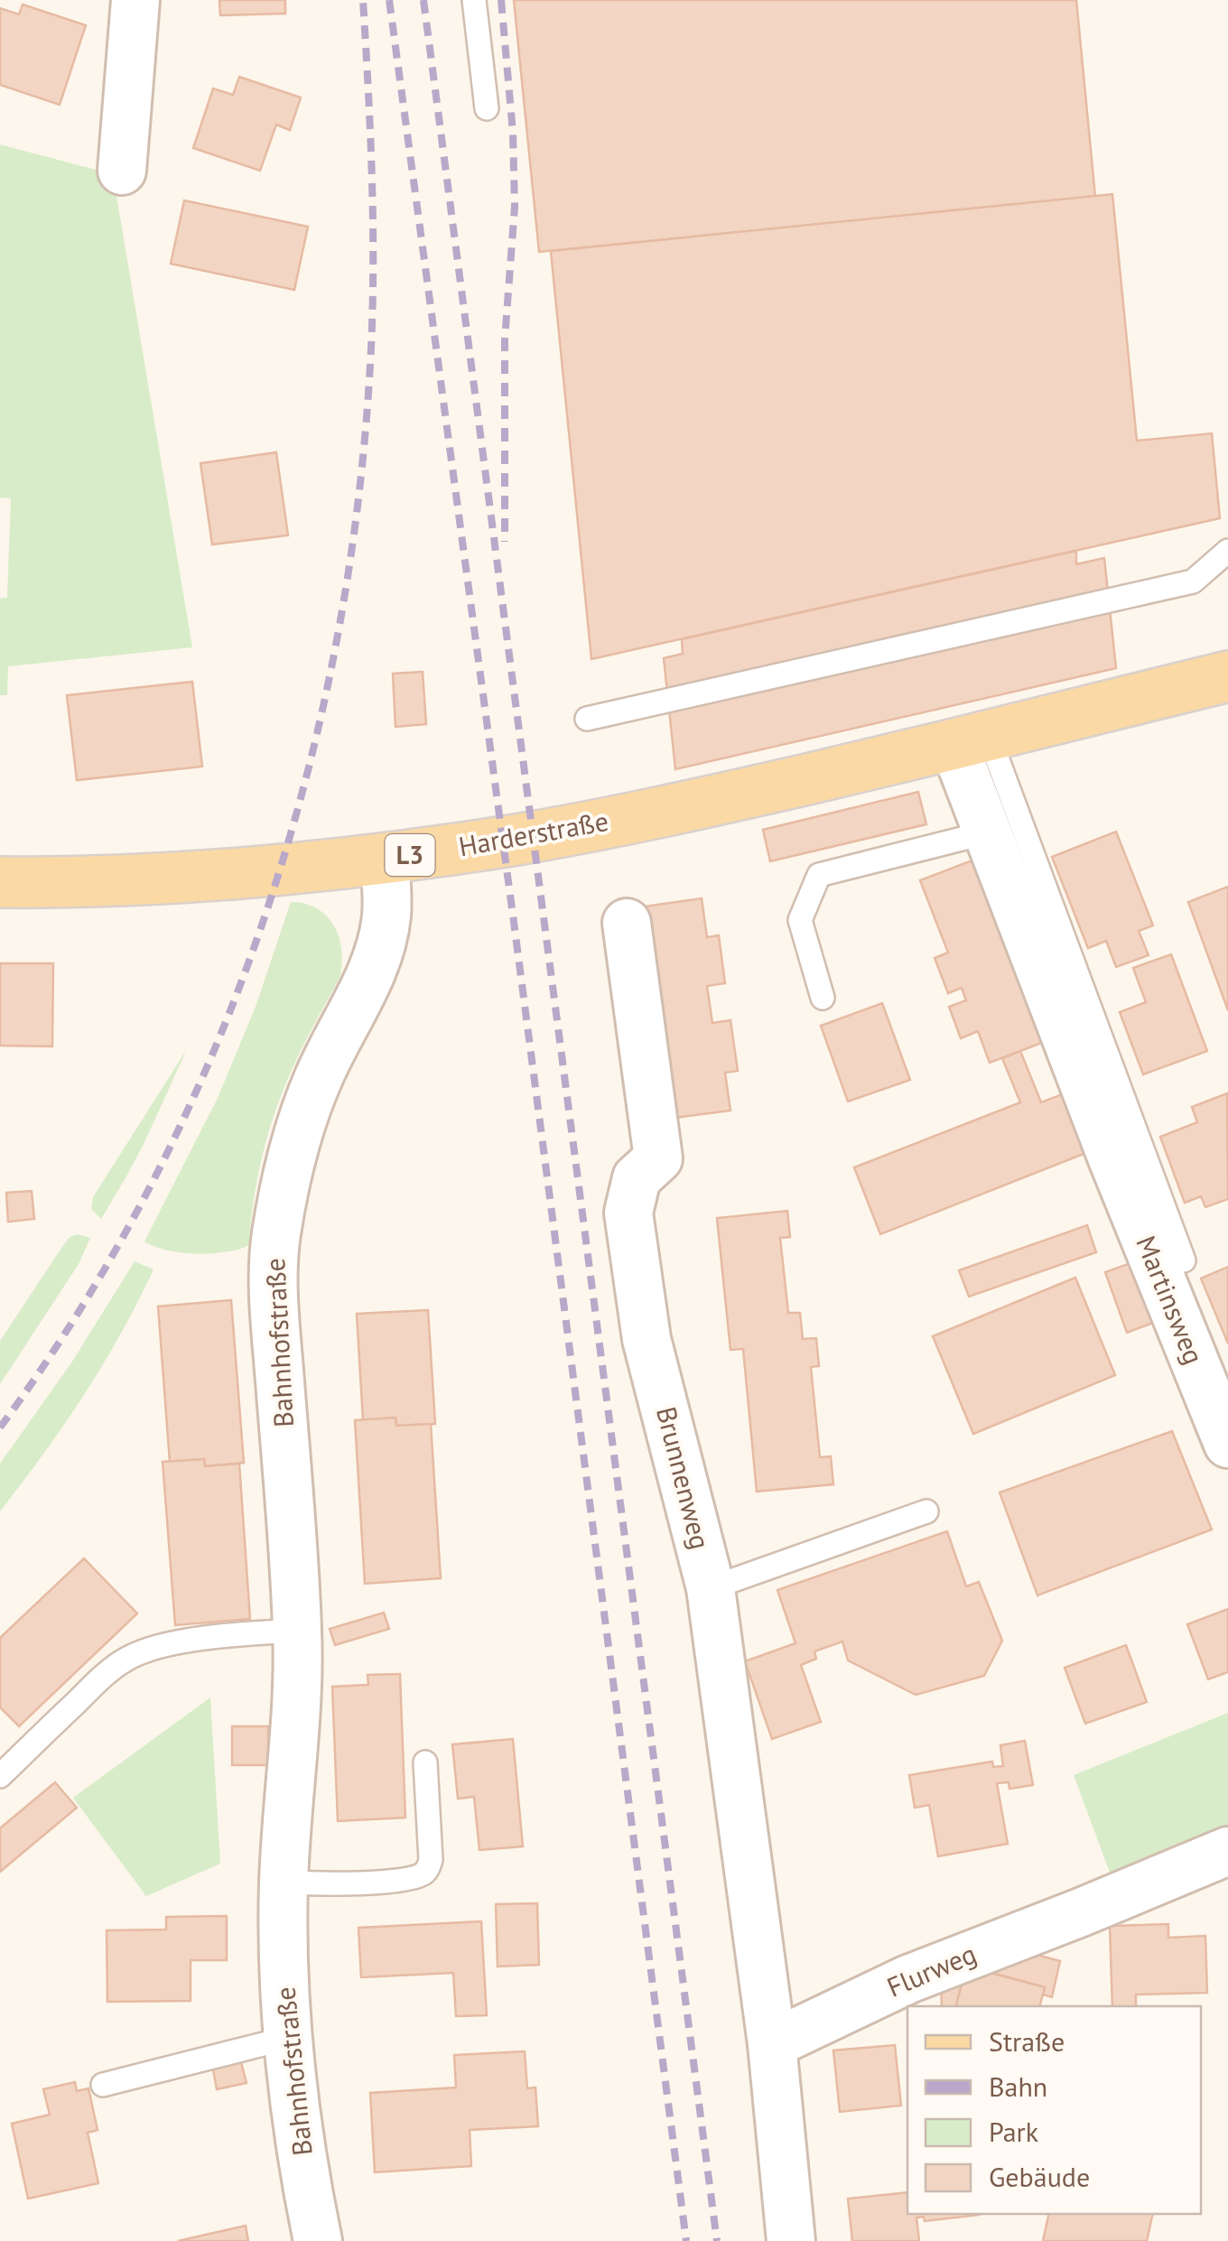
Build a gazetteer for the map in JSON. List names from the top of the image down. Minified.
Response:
{"streets":{"main road":["Harderstraße","L3"],"street":["Martinsweg","Bahnhofstraße","Brunnenweg","Flurweg"]},"crossings":[["Harderstraße","Bahnhofstraße"],["Brunnenweg","Flurweg"]],"legend":["Straße","Bahn","Park","Gebäude"]}
